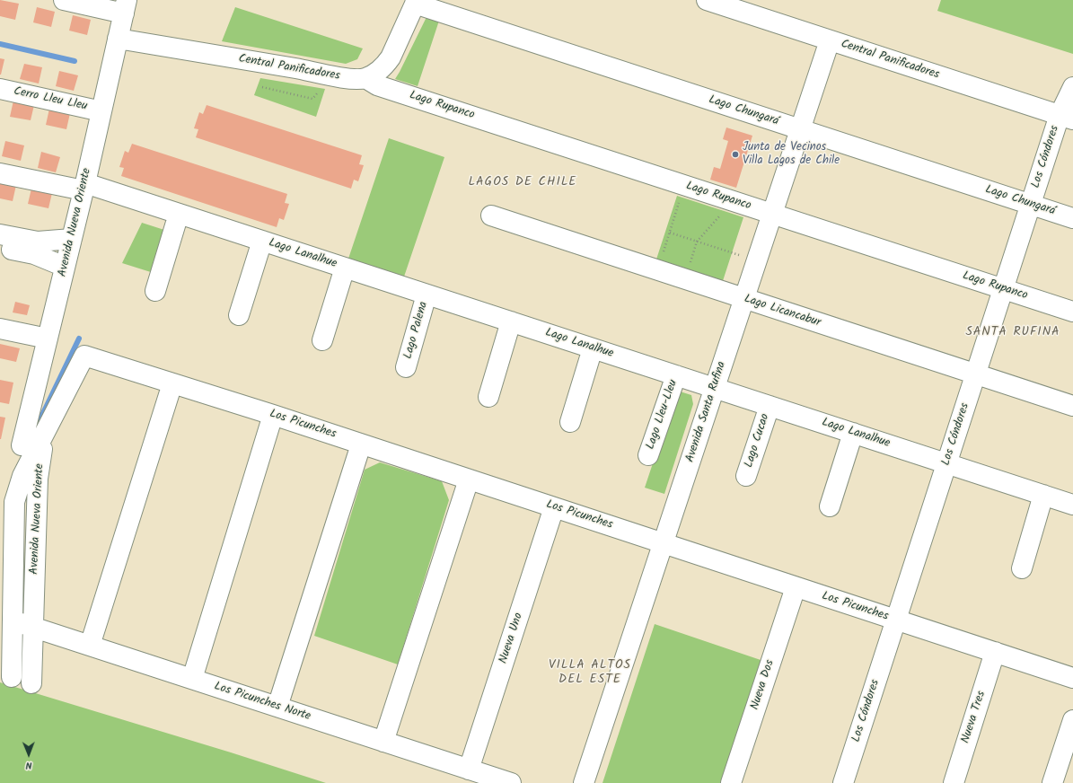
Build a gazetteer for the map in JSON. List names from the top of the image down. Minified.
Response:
{"streets":{"street":["Central Panificadores","Cerro Lleu Lleu","Lago Rupanco","Lago Chungará","Los Cóndores","Avenida Nueva Oriente","Lago Lanalhue","Lago Licancabur","Lago Palena","Avenida Santa Rufina","Lago Lleu-Lleu","Los Picunches","Lago Cucao","Nueva Uno","Nueva Dos","Los Picunches Norte","Nueva Tres"]},"crossings":[["Central Panificadores","Lago Rupanco"],["Central Panificadores","Los Cóndores"],["Central Panificadores","Avenida Nueva Oriente"],["Central Panificadores","Avenida Santa Rufina"],["Cerro Lleu Lleu","Avenida Nueva Oriente"],["Lago Rupanco","Los Cóndores"],["Lago Rupanco","Avenida Santa Rufina"],["Lago Chungará","Los Cóndores"],["Lago Chungará","Avenida Santa Rufina"],["Los Cóndores","Lago Lanalhue"],["Los Cóndores","Lago Licancabur"],["Los Cóndores","Los Picunches"],["Avenida Nueva Oriente","Lago Lanalhue"],["Avenida Nueva Oriente","Los Picunches"],["Avenida Nueva Oriente","Los Picunches Norte"],["Lago Lanalhue","Lago Palena"],["Lago Lanalhue","Avenida Santa Rufina"],["Lago Lanalhue","Lago Lleu-Lleu"],["Lago Lanalhue","Lago Cucao"],["Lago Licancabur","Avenida Santa Rufina"],["Avenida Santa Rufina","Los Picunches"],["Los Picunches","Nueva Uno"],["Los Picunches","Nueva Dos"],["Los Picunches","Nueva Tres"],["Nueva Uno","Los Picunches Norte"]],"districts":["LAGOS DE CHILE","SANTA RUFINA","VILLA ALTOS DEL ESTE"],"places":["Junta de Vecinos Villa Lagos de Chile"],"north":"bottom"}
